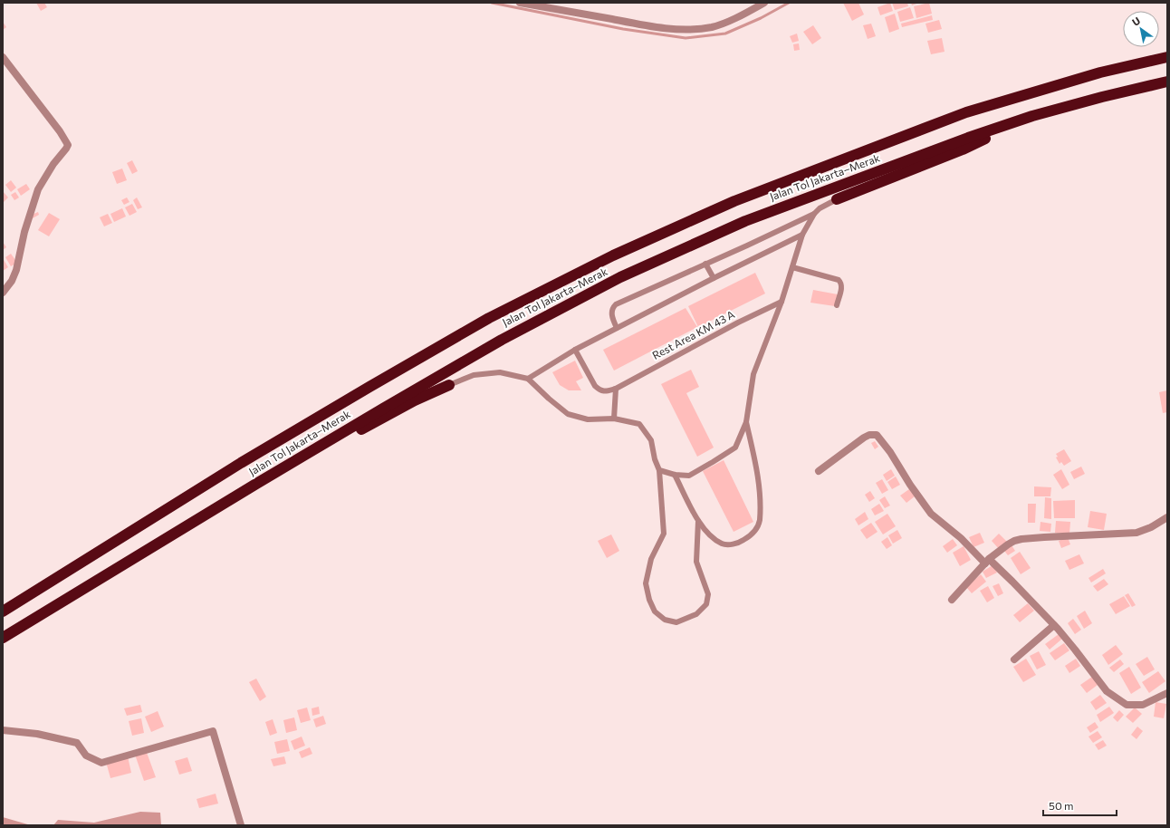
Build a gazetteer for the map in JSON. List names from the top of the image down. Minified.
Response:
{"streets":{"highway":["Jalan Tol Jakarta–Merak"],"lane":["Rest Area KM 43 A"]},"scale_bar":"50 m","north":"top left"}
